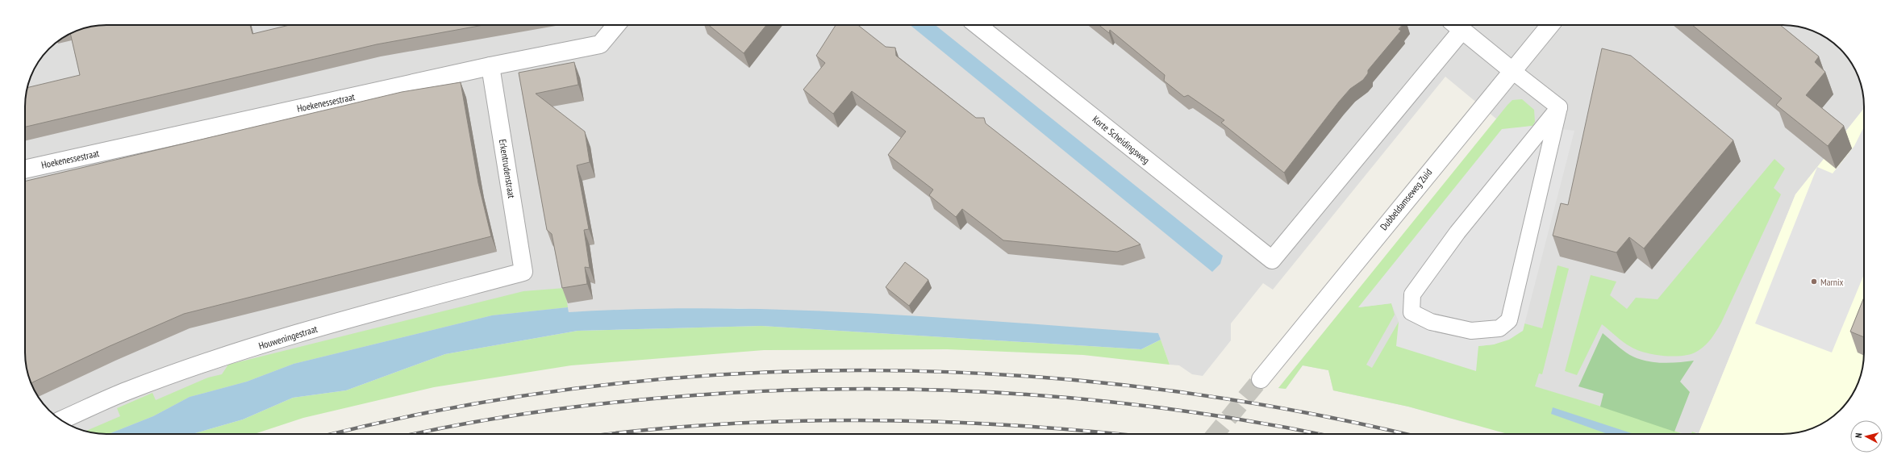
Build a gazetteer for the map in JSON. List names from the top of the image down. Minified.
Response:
{"streets":{"street":["Hoekenessestraat","Korte Scheidingsweg","Erkentrudenstraat","Dubbeldamseweg Zuid","Houweningestraat"]},"crossings":[["Hoekenessestraat","Erkentrudenstraat"],["Erkentrudenstraat","Houweningestraat"]],"places":["Marnix"],"north":"left"}
